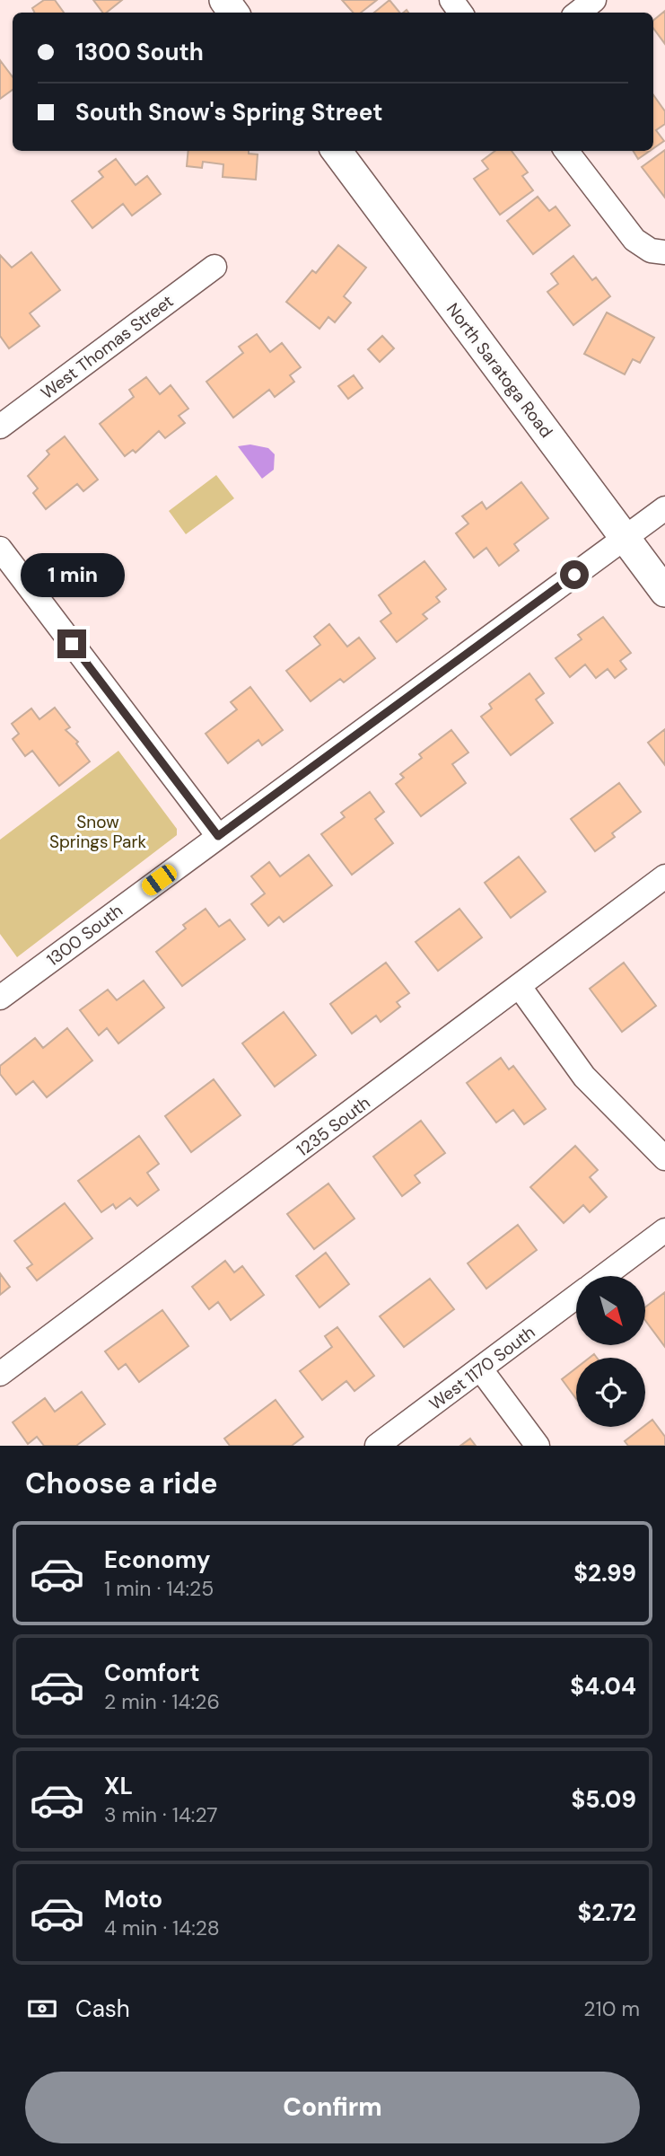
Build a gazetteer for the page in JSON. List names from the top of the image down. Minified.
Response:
{"streets":{"main road":["North Saratoga Road"],"street":["West Thomas Street","1300 South","1235 South","West 1170 South"]},"crossings":[["North Saratoga Road","1300 South"]],"parks":["Snow Springs Park"],"north":"bottom right","page":{"banner":["1300 South","South Snow's Spring Street"],"bubble":"1 min","heading":"Choose a ride","list":[{"name":"Economy","note":"1 min · 14:25","value":"$2.99"},{"name":"Comfort","note":"2 min · 14:26","value":"$4.04"},{"name":"XL","note":"3 min · 14:27","value":"$5.09"},{"name":"Moto","note":"4 min · 14:28","value":"$2.72"}],"pay":["Cash","210 m"],"buttons":"Confirm"}}
